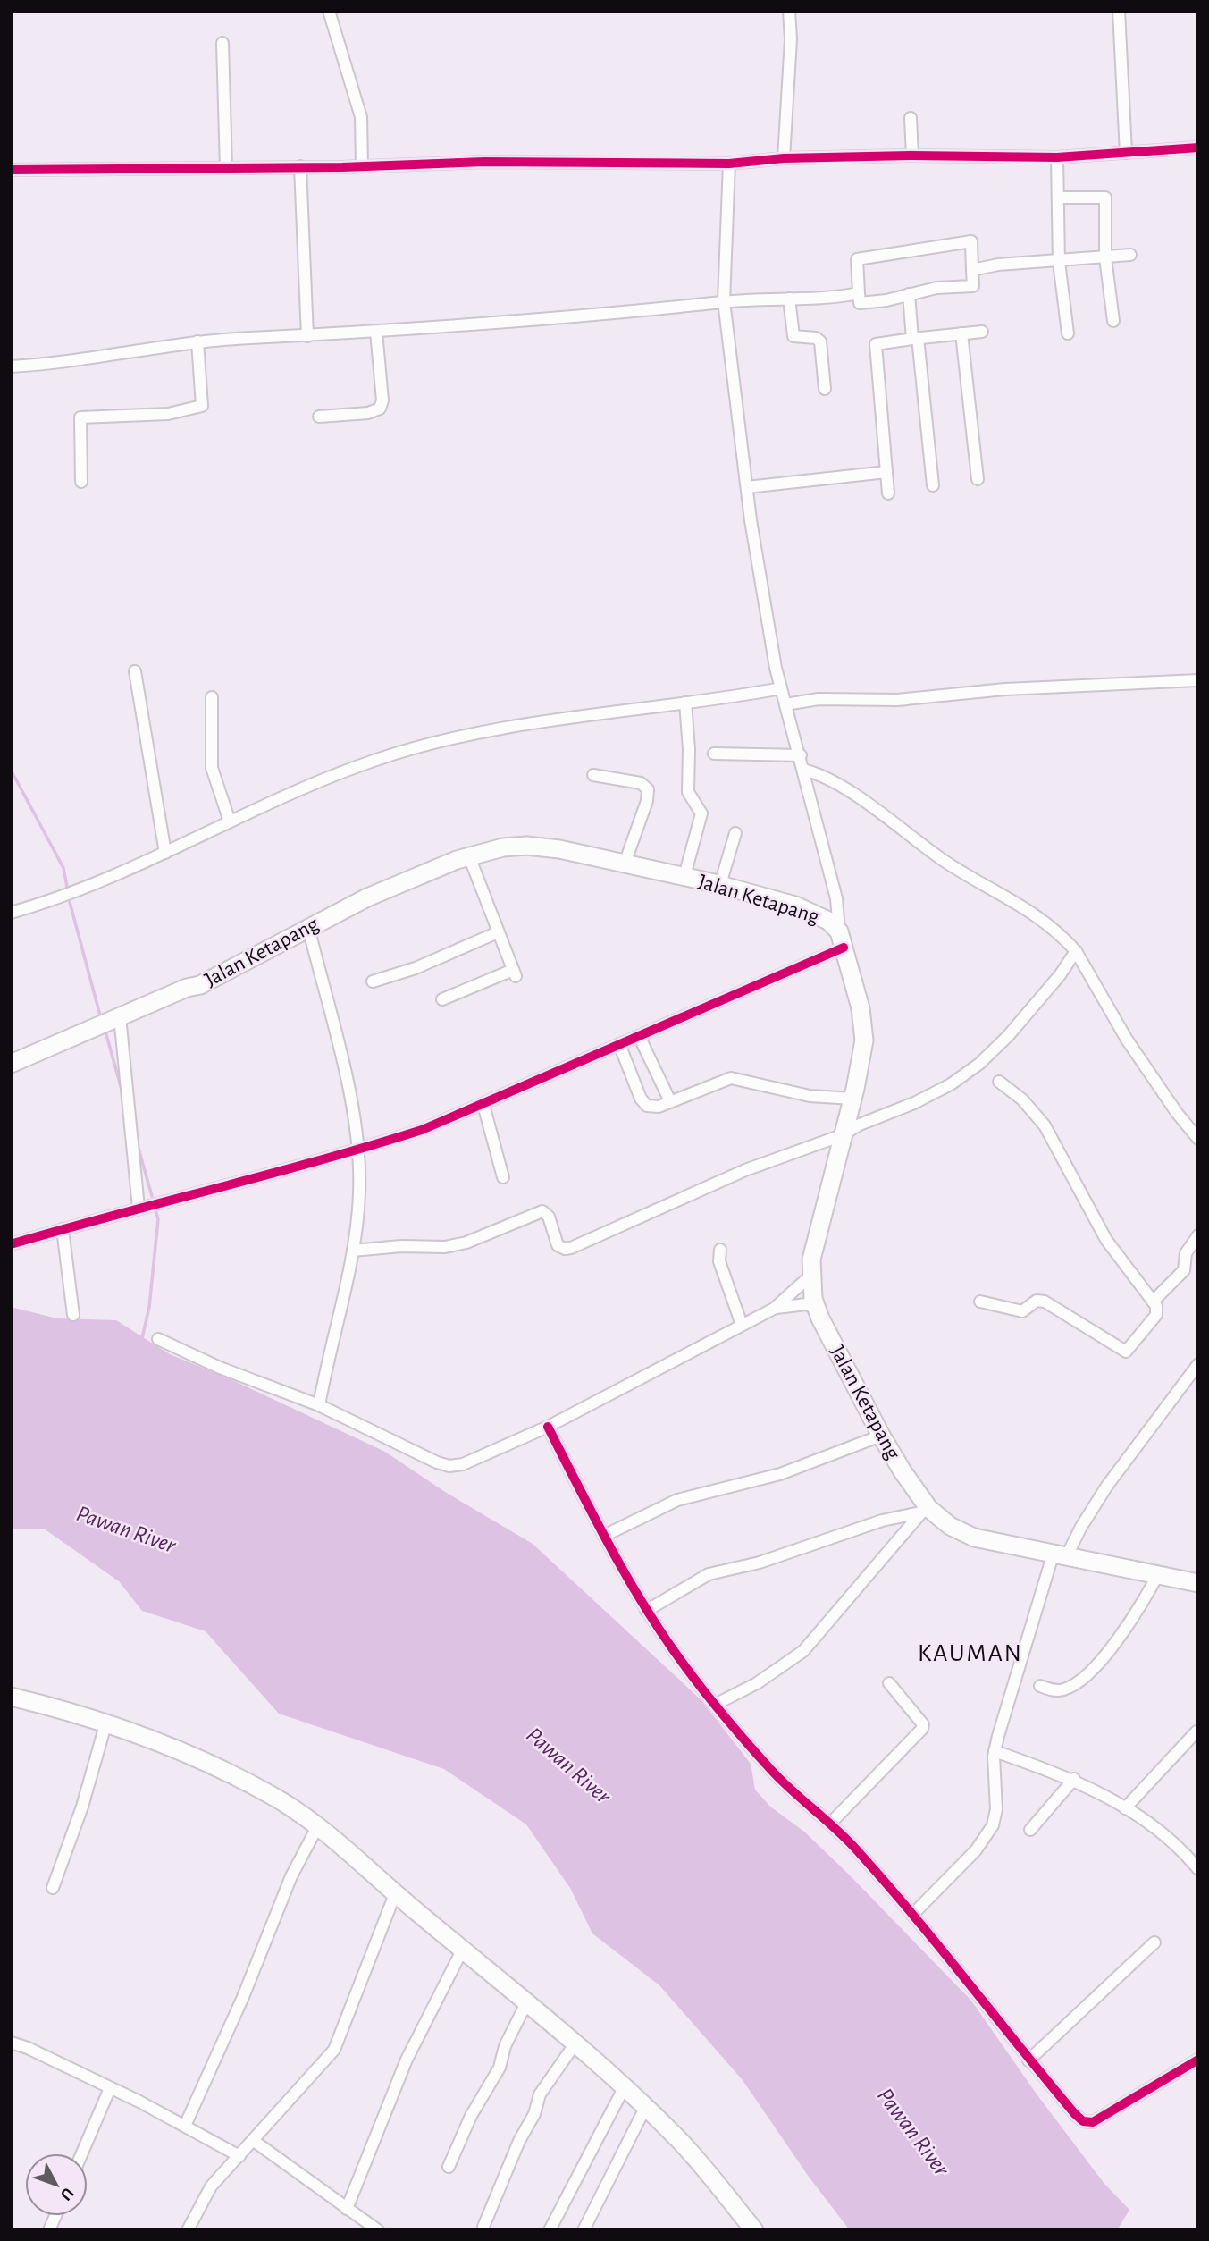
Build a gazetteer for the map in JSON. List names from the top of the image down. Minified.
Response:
{"streets":{"main road":["Jalan Ketapang"]},"districts":["KAUMAN"],"water":["Pawan River"],"north":"bottom right"}
